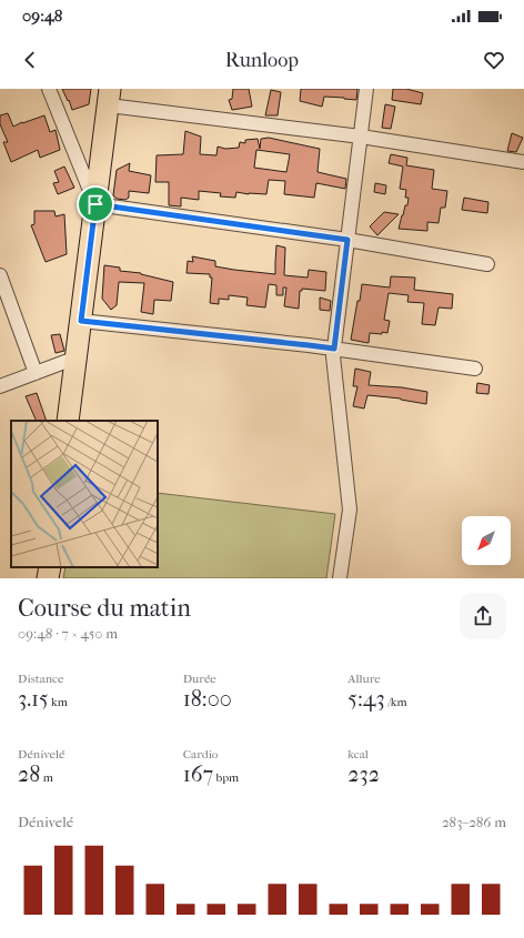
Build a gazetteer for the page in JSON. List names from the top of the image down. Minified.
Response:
{"north":"bottom left","page":{"status":"09:48","header":"Runloop","heading":["Course du matin","09:48 · 7 × 450 m"],"stats":[["Distance","3.15 km"],["Durée","18:00"],["Allure","5:43 /km"],["Dénivelé","28 m"],["Cardio","167 bpm"],["kcal","232"]],"chart":["Dénivelé","283–286 m"]}}
